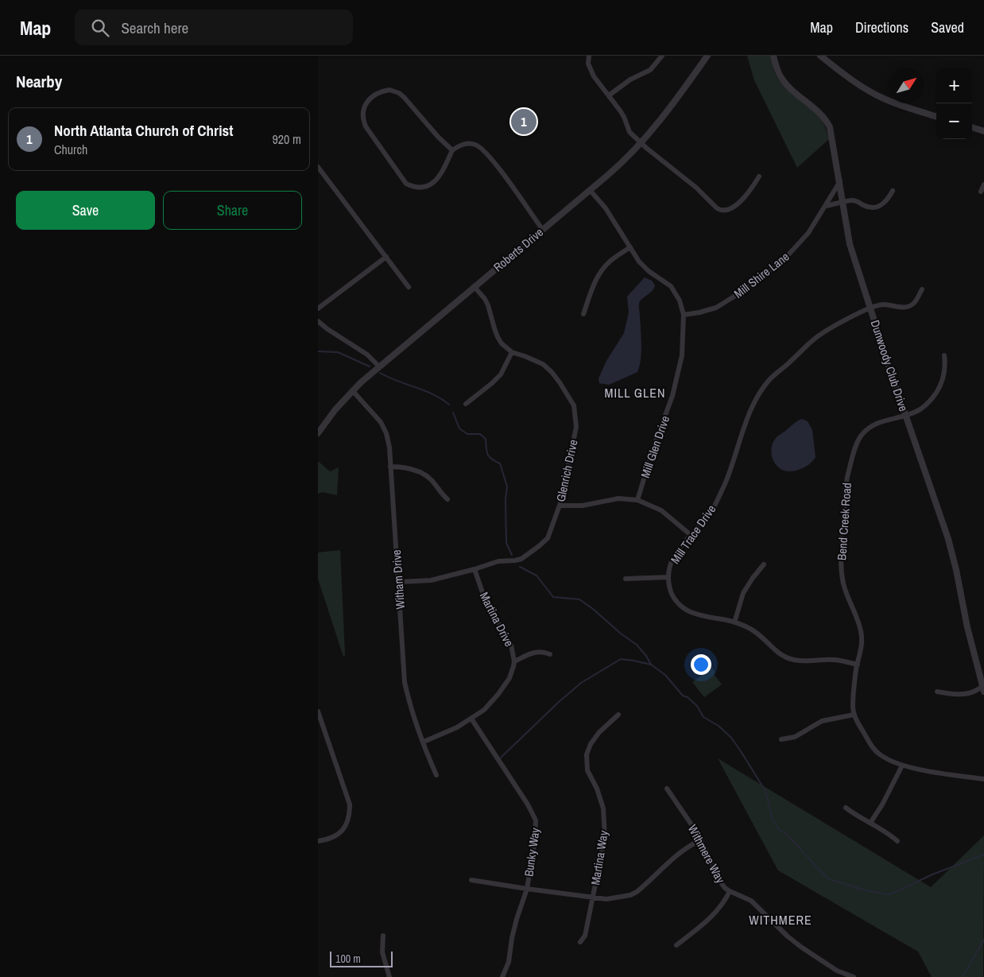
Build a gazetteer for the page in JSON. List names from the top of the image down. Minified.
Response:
{"streets":{"street":["Roberts Drive","Mill Shire Lane","Dunwoody Club Drive","Mill Glen Drive","Glenrich Drive","Bend Creek Road","Mill Trace Drive","Witham Drive","Martina Drive","Bunky Way","Withmere Way","Martina Way"]},"crossings":[["Roberts Drive","Mill Glen Drive"],["Roberts Drive","Glenrich Drive"],["Roberts Drive","Witham Drive"],["Mill Shire Lane","Dunwoody Club Drive"],["Mill Shire Lane","Mill Glen Drive"],["Dunwoody Club Drive","Bend Creek Road"],["Dunwoody Club Drive","Mill Trace Drive"],["Glenrich Drive","Witham Drive"],["Glenrich Drive","Martina Drive"],["Bend Creek Road","Mill Trace Drive"],["Witham Drive","Martina Drive"],["Martina Drive","Bunky Way"]],"districts":["MILL GLEN","WITHMERE"],"scale_bar":"100 m","north":"top right","page":{"header":"Map","search":"Search here","nav":["Map","Directions","Saved"],"heading":"Nearby","map_buttons":["+","−"],"list":[{"mark":"1","name":"North Atlanta Church of Christ","note":"Church","value":"920 m"}],"pins":"1","buttons":["Save","Share"],"scale":"100 m"}}
